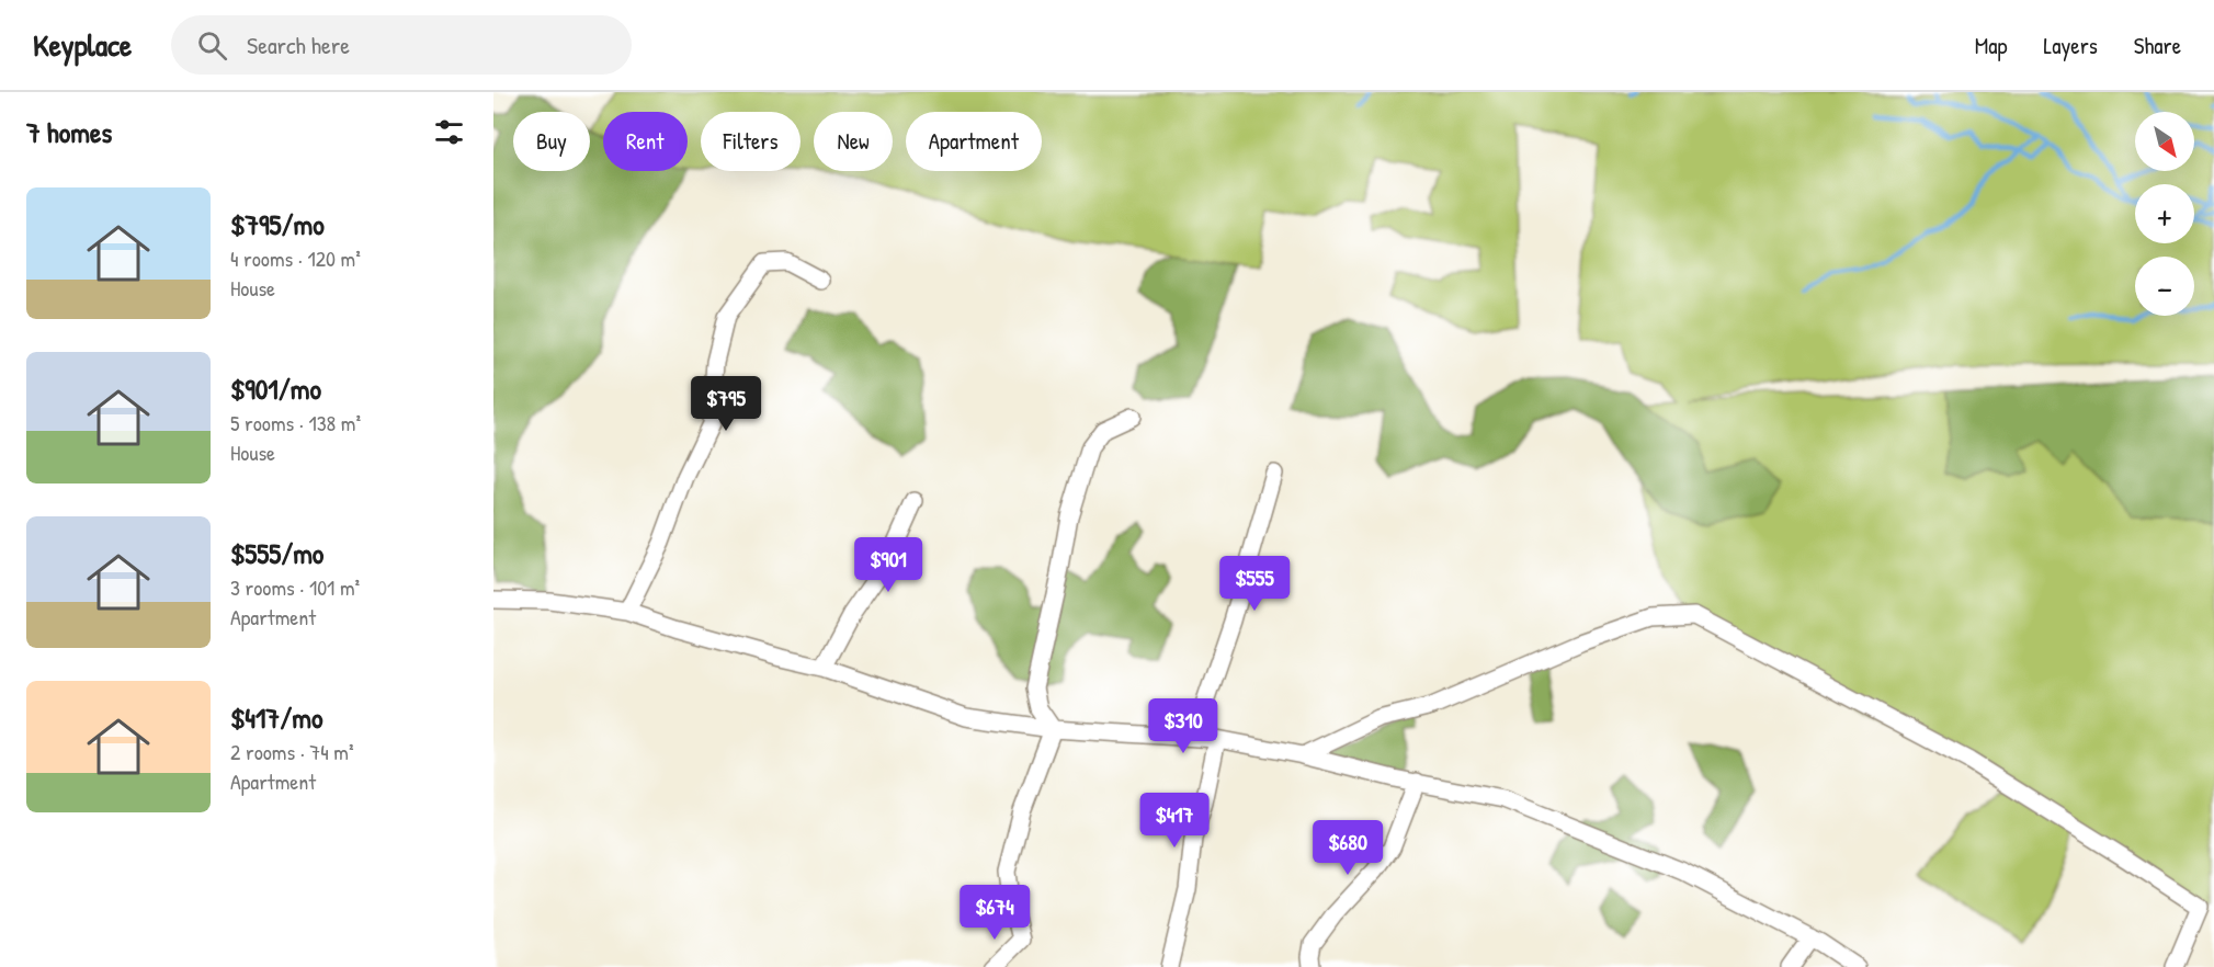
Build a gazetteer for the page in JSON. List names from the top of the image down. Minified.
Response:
{"north":"bottom right","page":{"header":"Keyplace","search":"Search here","nav":["Map","Layers","Share"],"heading":"7 homes","map_buttons":["+","−"],"chip":["Buy","Rent","Filters","New","Apartment"],"list":[{"name":"$795/mo","note":"4 rooms · 120 m² · House"},{"name":"$901/mo","note":"5 rooms · 138 m² · House"},{"name":"$555/mo","note":"3 rooms · 101 m² · Apartment"},{"name":"$417/mo","note":"2 rooms · 74 m² · Apartment"}],"price":["$795","$901","$555","$310","$417","$680","$674"]}}
